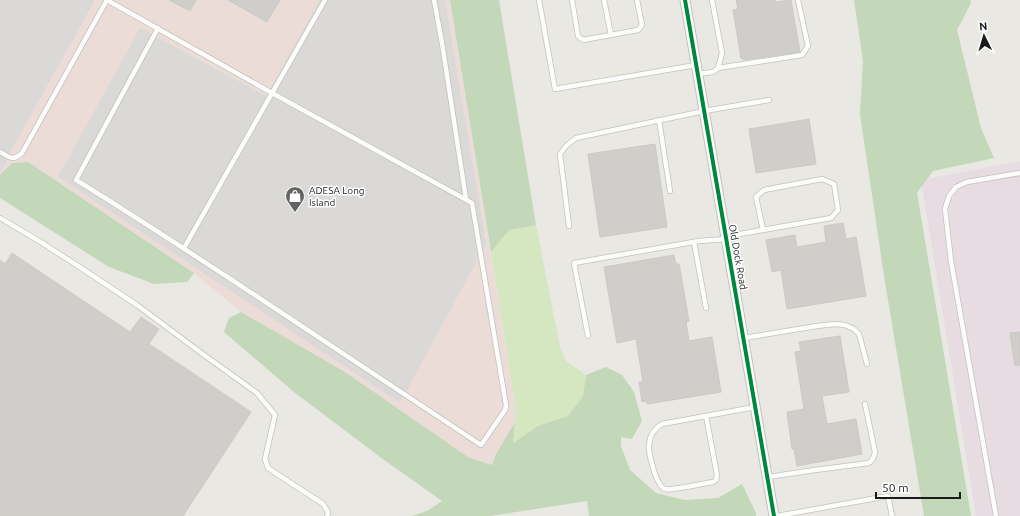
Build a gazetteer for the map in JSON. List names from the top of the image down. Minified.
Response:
{"streets":{"street":["Old Dock Road"]},"places":{"shop":["ADESA Long Island"]},"scale_bar":"50 m","north":"top"}
